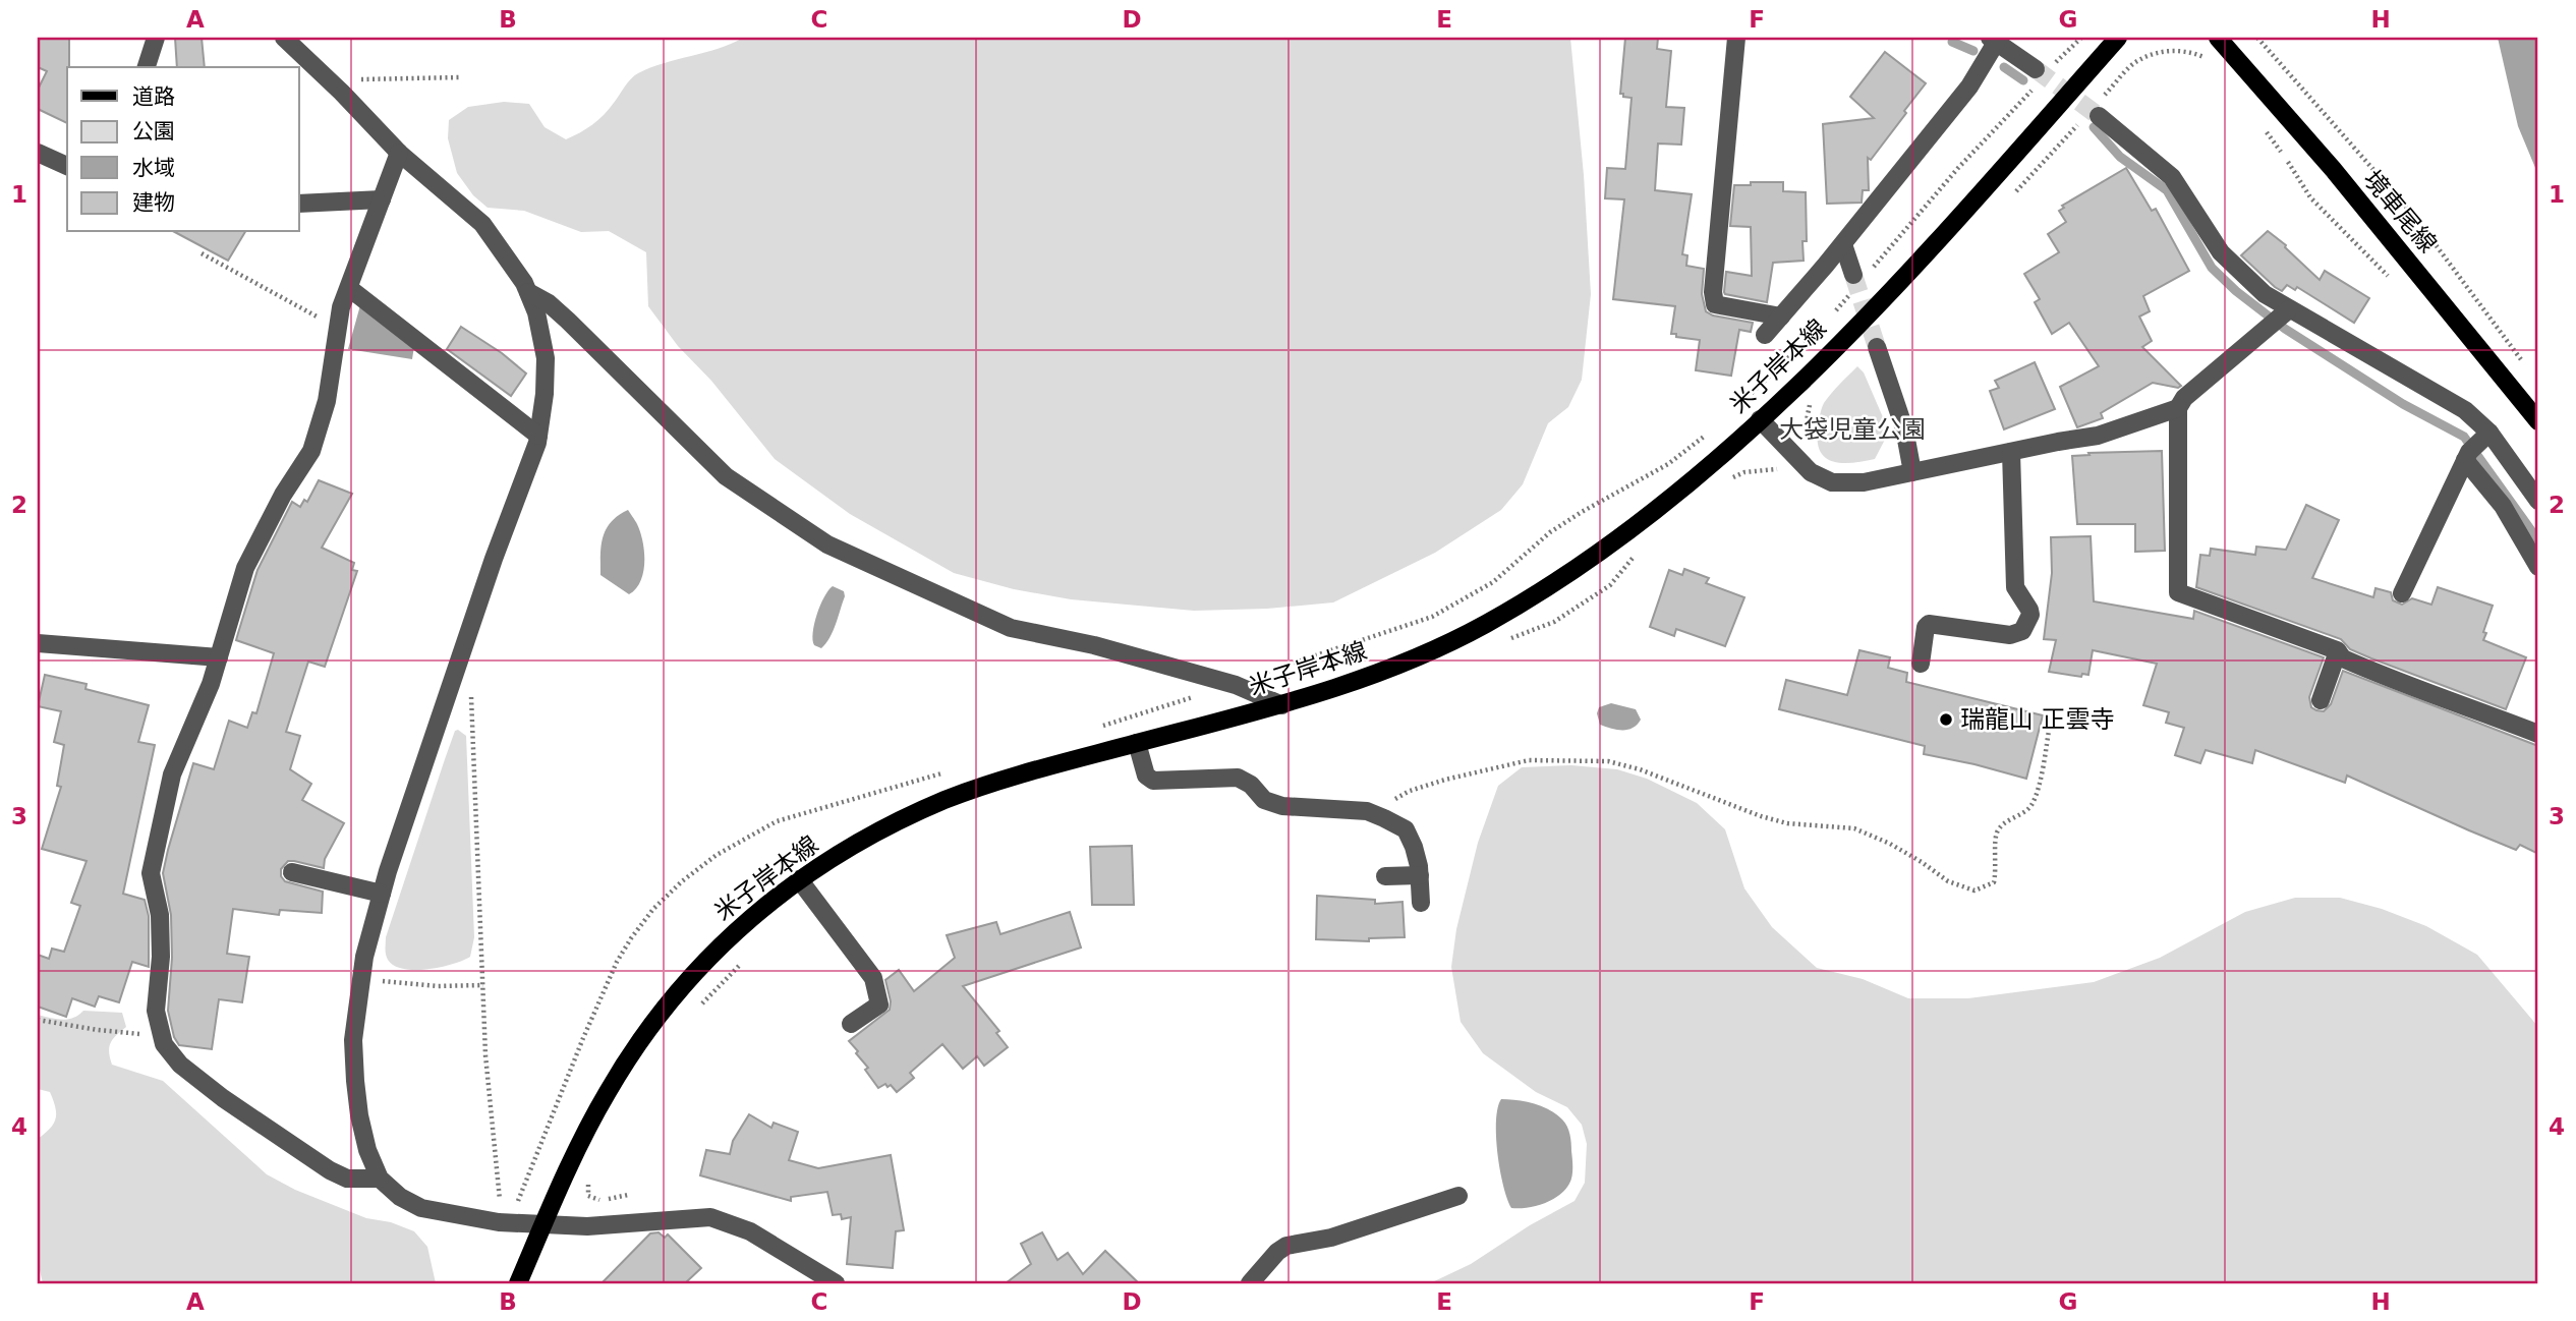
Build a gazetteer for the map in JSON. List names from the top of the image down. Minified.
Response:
{"streets":{"main road":["境車尾線","米子岸本線"]},"parks":["大袋児童公園"],"places":["瑞龍山 正雲寺"],"legend":["道路","公園","水域","建物"],"grid":{"columns":["A","B","C","D","E","F","G","H"],"rows":["1","2","3","4"]}}
